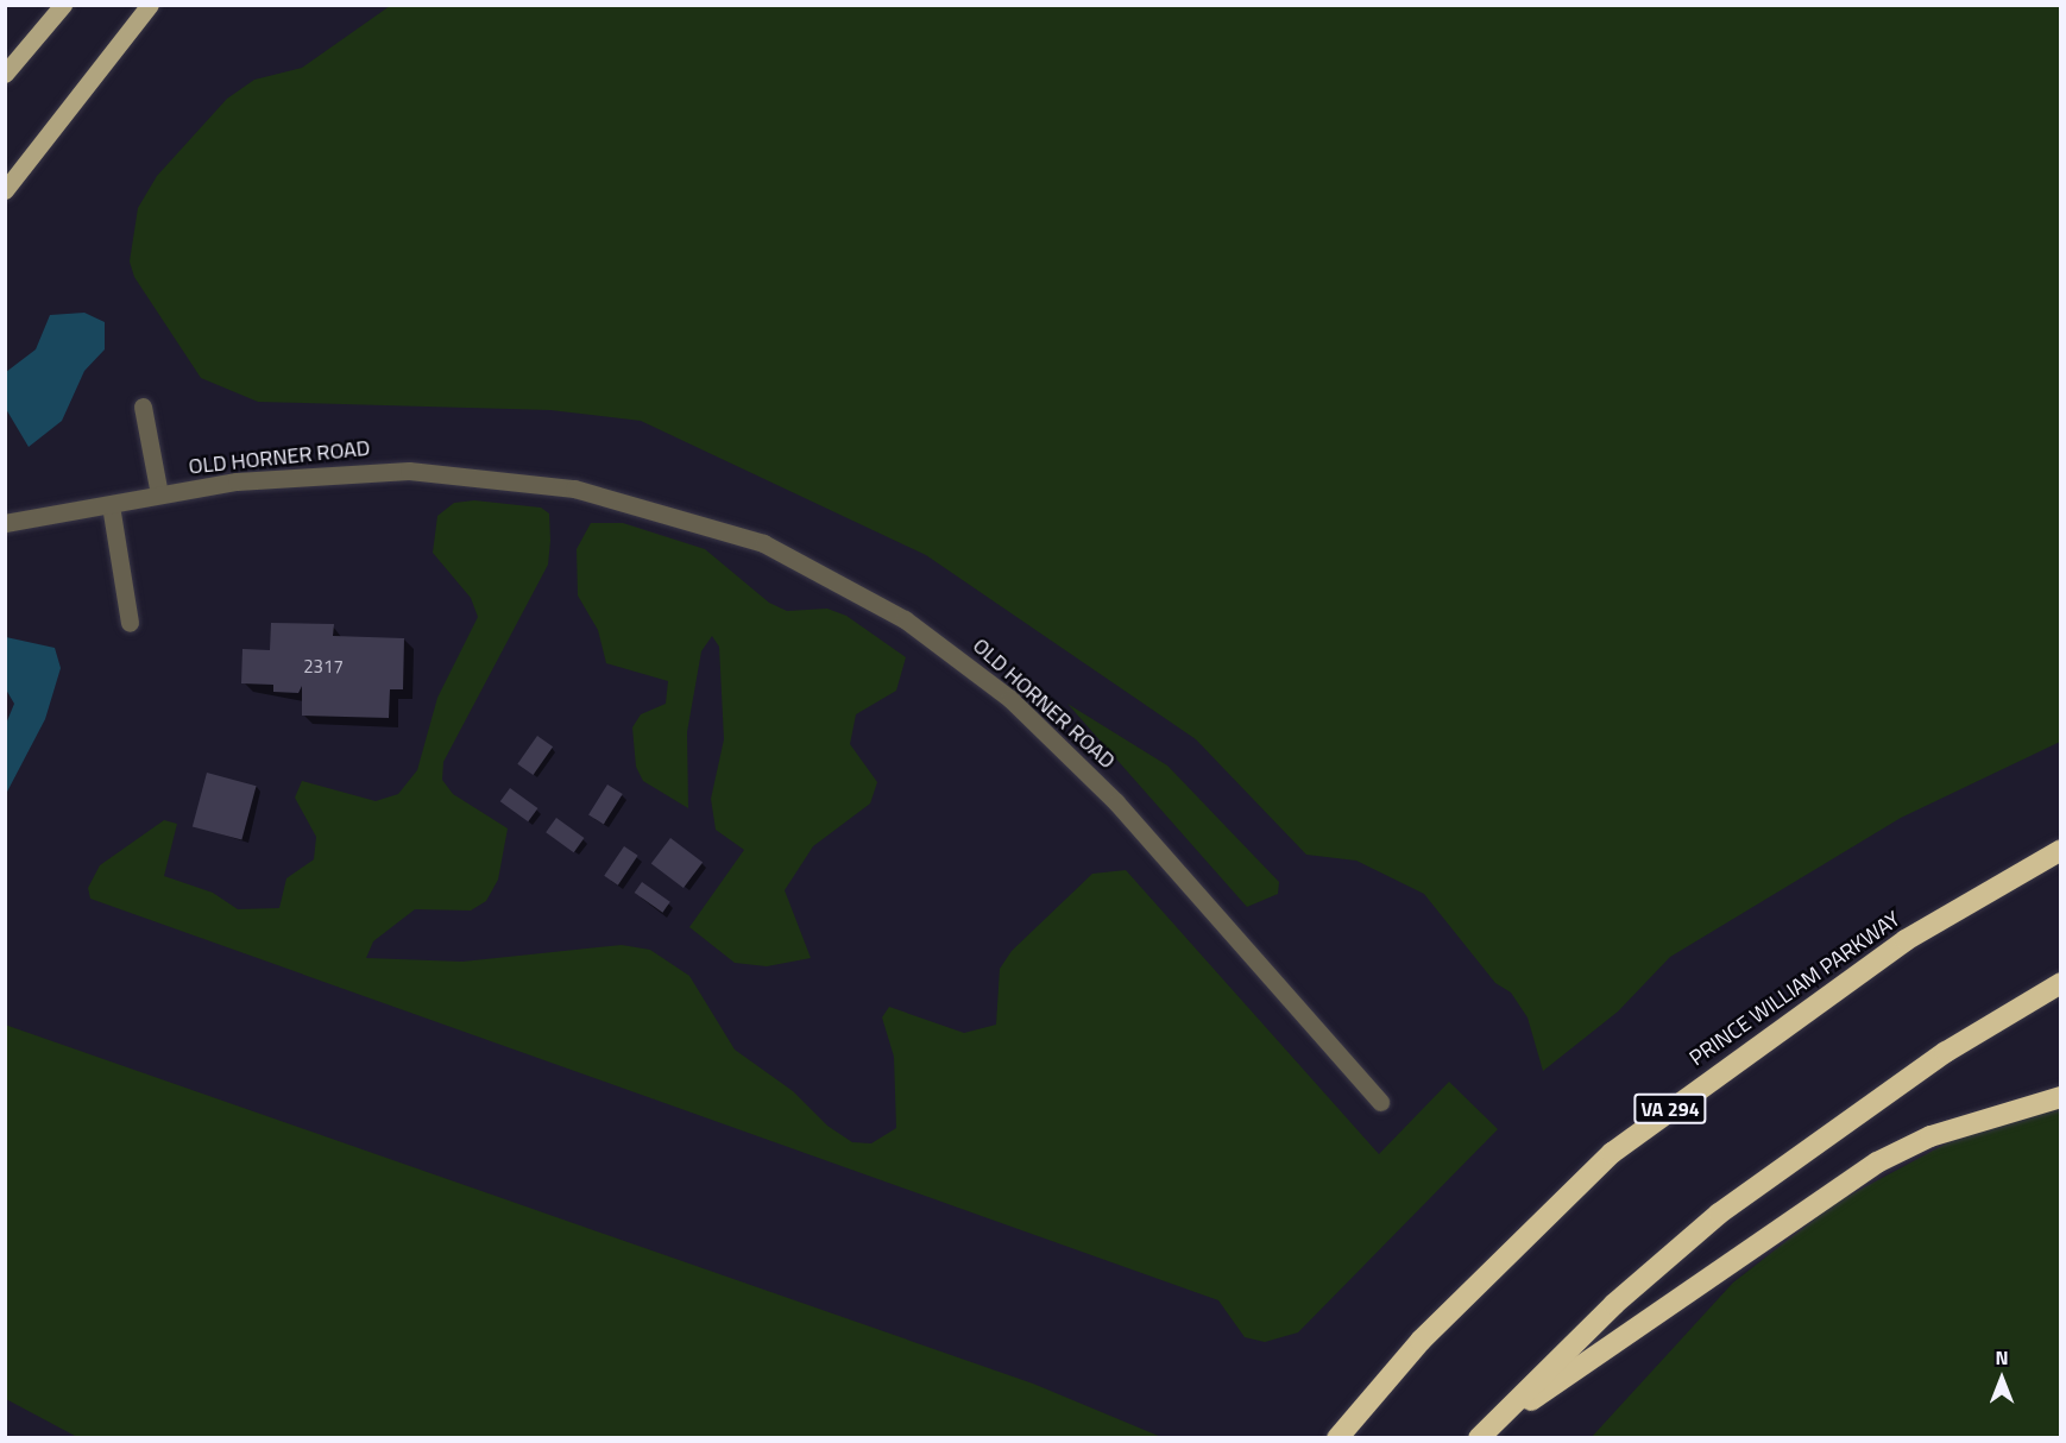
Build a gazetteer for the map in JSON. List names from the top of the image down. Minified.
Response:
{"streets":{"highway":["PRINCE WILLIAM PARKWAY","VA 294"],"street":["OLD HORNER ROAD"]},"house_numbers":["2317"],"north":"top"}
